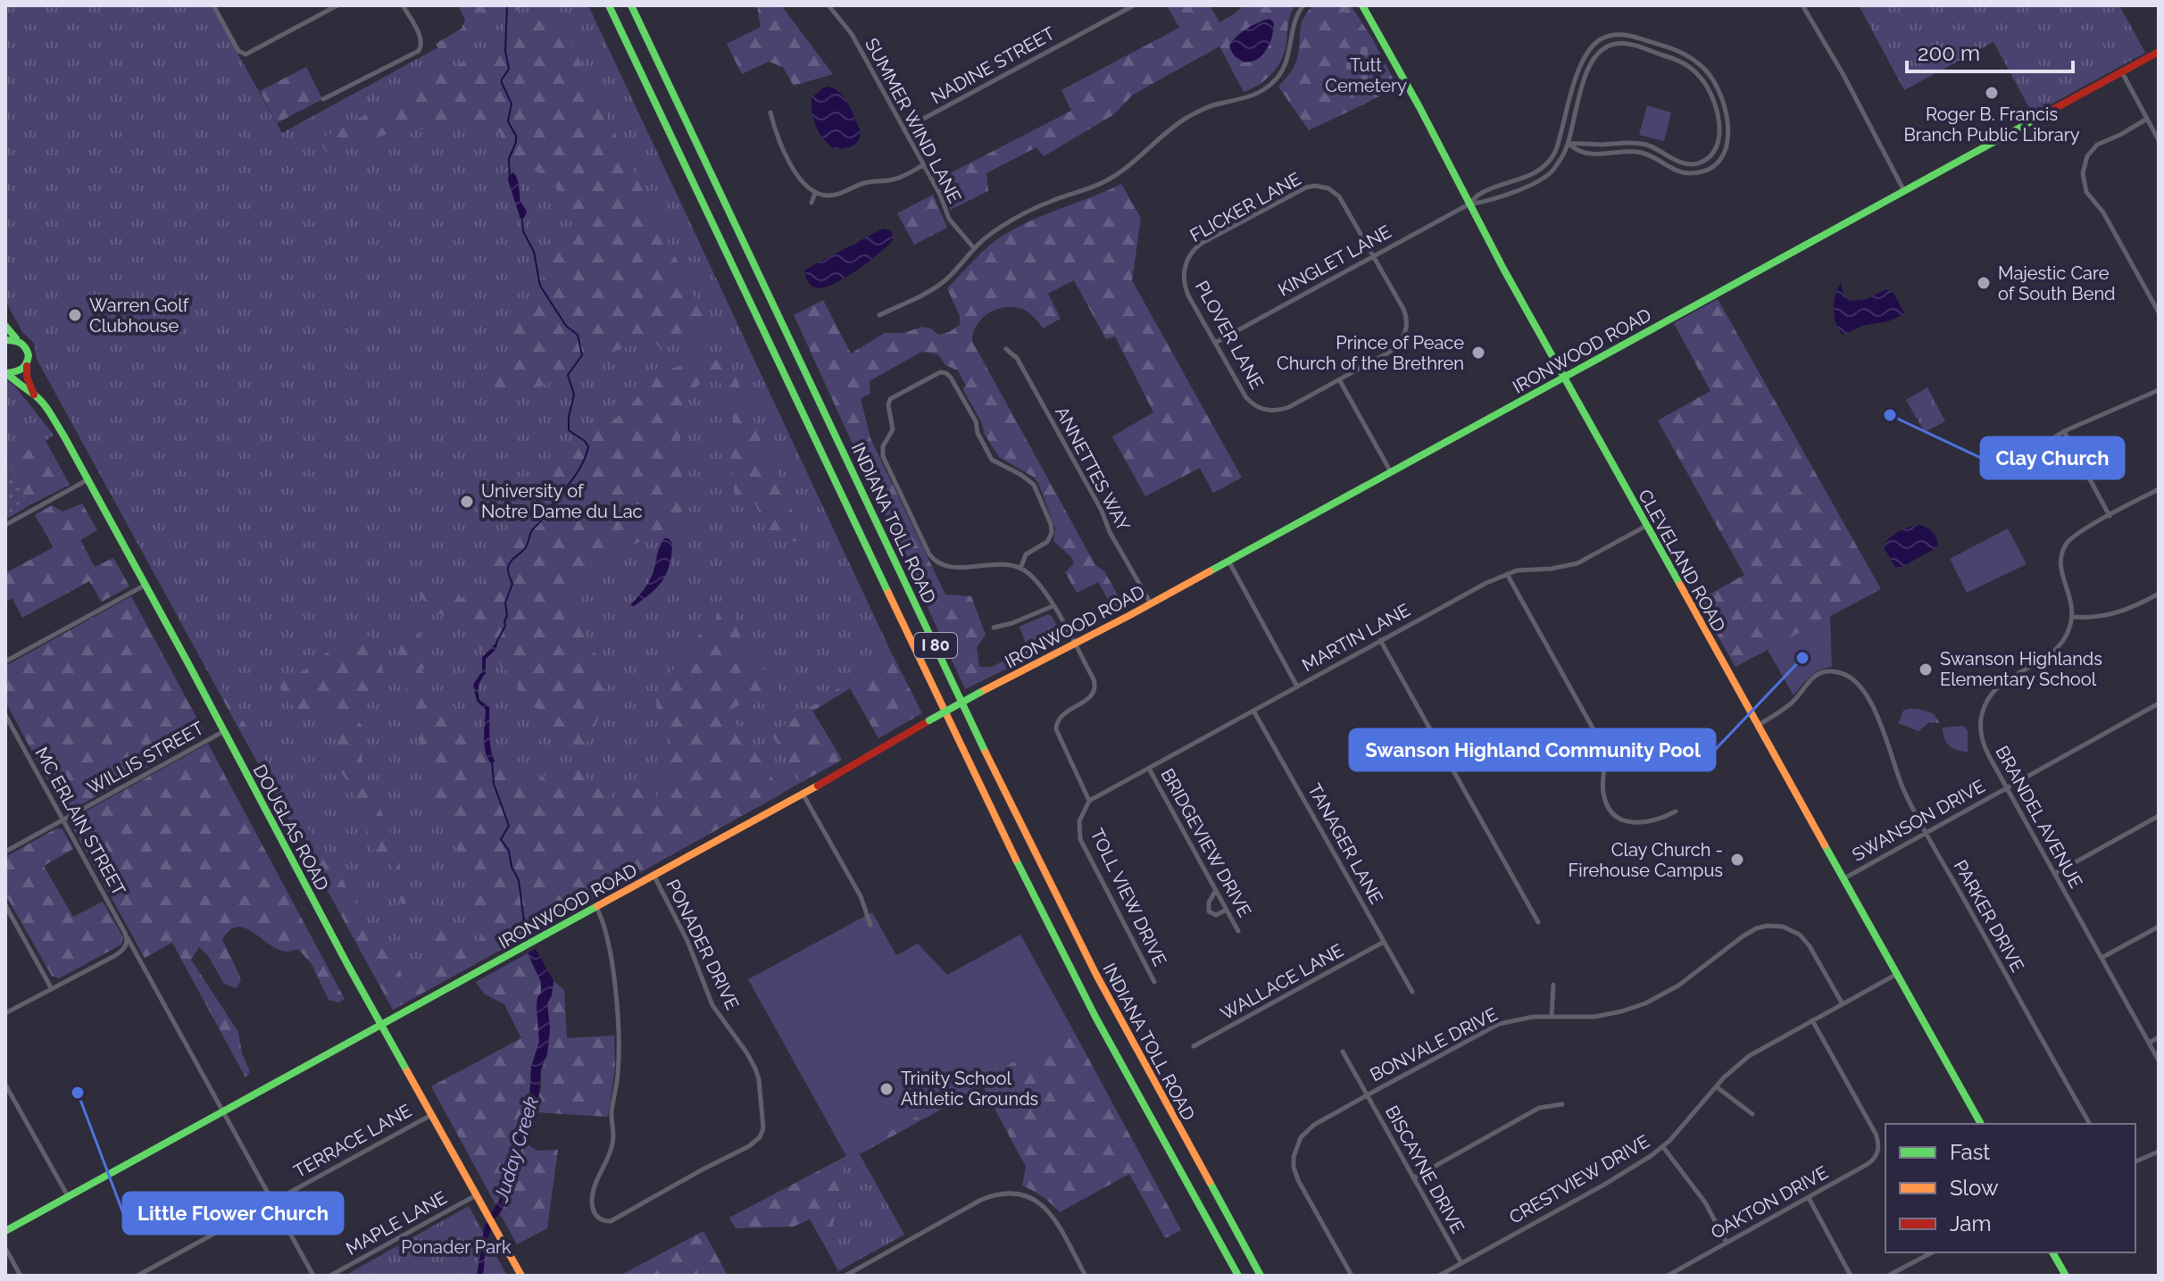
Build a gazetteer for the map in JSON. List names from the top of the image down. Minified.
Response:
{"streets":{"main road":["IRONWOOD ROAD","INDIANA TOLL ROAD","CLEVELAND ROAD","I 80","DOUGLAS ROAD"],"street":["NADINE STREET","SUMMER WIND LANE","FLICKER LANE","KINGLET LANE","PLOVER LANE","ANNETTES WAY","MARTIN LANE","WILLIS STREET","BRANDEL AVENUE","SWANSON DRIVE","MC ERLAIN STREET","BRIDGEVIEW DRIVE","TANAGER LANE","TOLL VIEW DRIVE","PARKER DRIVE","PONADER DRIVE","WALLACE LANE","BONVALE DRIVE","TERRACE LANE","BISCAYNE DRIVE","CRESTVIEW DRIVE","OAKTON DRIVE","MAPLE LANE"]},"crossings":[["NADINE STREET","SUMMER WIND LANE"],["FLICKER LANE","KINGLET LANE"],["FLICKER LANE","PLOVER LANE"],["KINGLET LANE","PLOVER LANE"],["KINGLET LANE","CLEVELAND ROAD"],["IRONWOOD ROAD","ANNETTES WAY"],["IRONWOOD ROAD","CLEVELAND ROAD"],["IRONWOOD ROAD","MC ERLAIN STREET"],["IRONWOOD ROAD","DOUGLAS ROAD"],["IRONWOOD ROAD","PONADER DRIVE"],["CLEVELAND ROAD","MARTIN LANE"],["CLEVELAND ROAD","SWANSON DRIVE"],["CLEVELAND ROAD","PARKER DRIVE"],["CLEVELAND ROAD","CRESTVIEW DRIVE"],["MARTIN LANE","BRIDGEVIEW DRIVE"],["MARTIN LANE","TANAGER LANE"],["MARTIN LANE","TOLL VIEW DRIVE"],["WILLIS STREET","MC ERLAIN STREET"],["WILLIS STREET","DOUGLAS ROAD"],["BRANDEL AVENUE","SWANSON DRIVE"],["SWANSON DRIVE","PARKER DRIVE"],["DOUGLAS ROAD","TERRACE LANE"],["DOUGLAS ROAD","MAPLE LANE"],["TANAGER LANE","WALLACE LANE"],["BONVALE DRIVE","BISCAYNE DRIVE"],["BONVALE DRIVE","CRESTVIEW DRIVE"],["BISCAYNE DRIVE","CRESTVIEW DRIVE"],["CRESTVIEW DRIVE","OAKTON DRIVE"]],"water":["Juday Creek"],"parks":["Tutt Cemetery","Ponader Park"],"places":["Roger B. Francis Branch Public Library","Majestic Care of South Bend","Warren Golf Clubhouse","Prince of Peace Church of the Brethren","Clay Church","University of Notre Dame du Lac","Swanson Highland Community Pool","Swanson Highlands Elementary School","Clay Church - Firehouse Campus","Trinity School Athletic Grounds","Little Flower Church"],"legend":["Fast","Slow","Jam"],"scale_bar":"200 m"}
